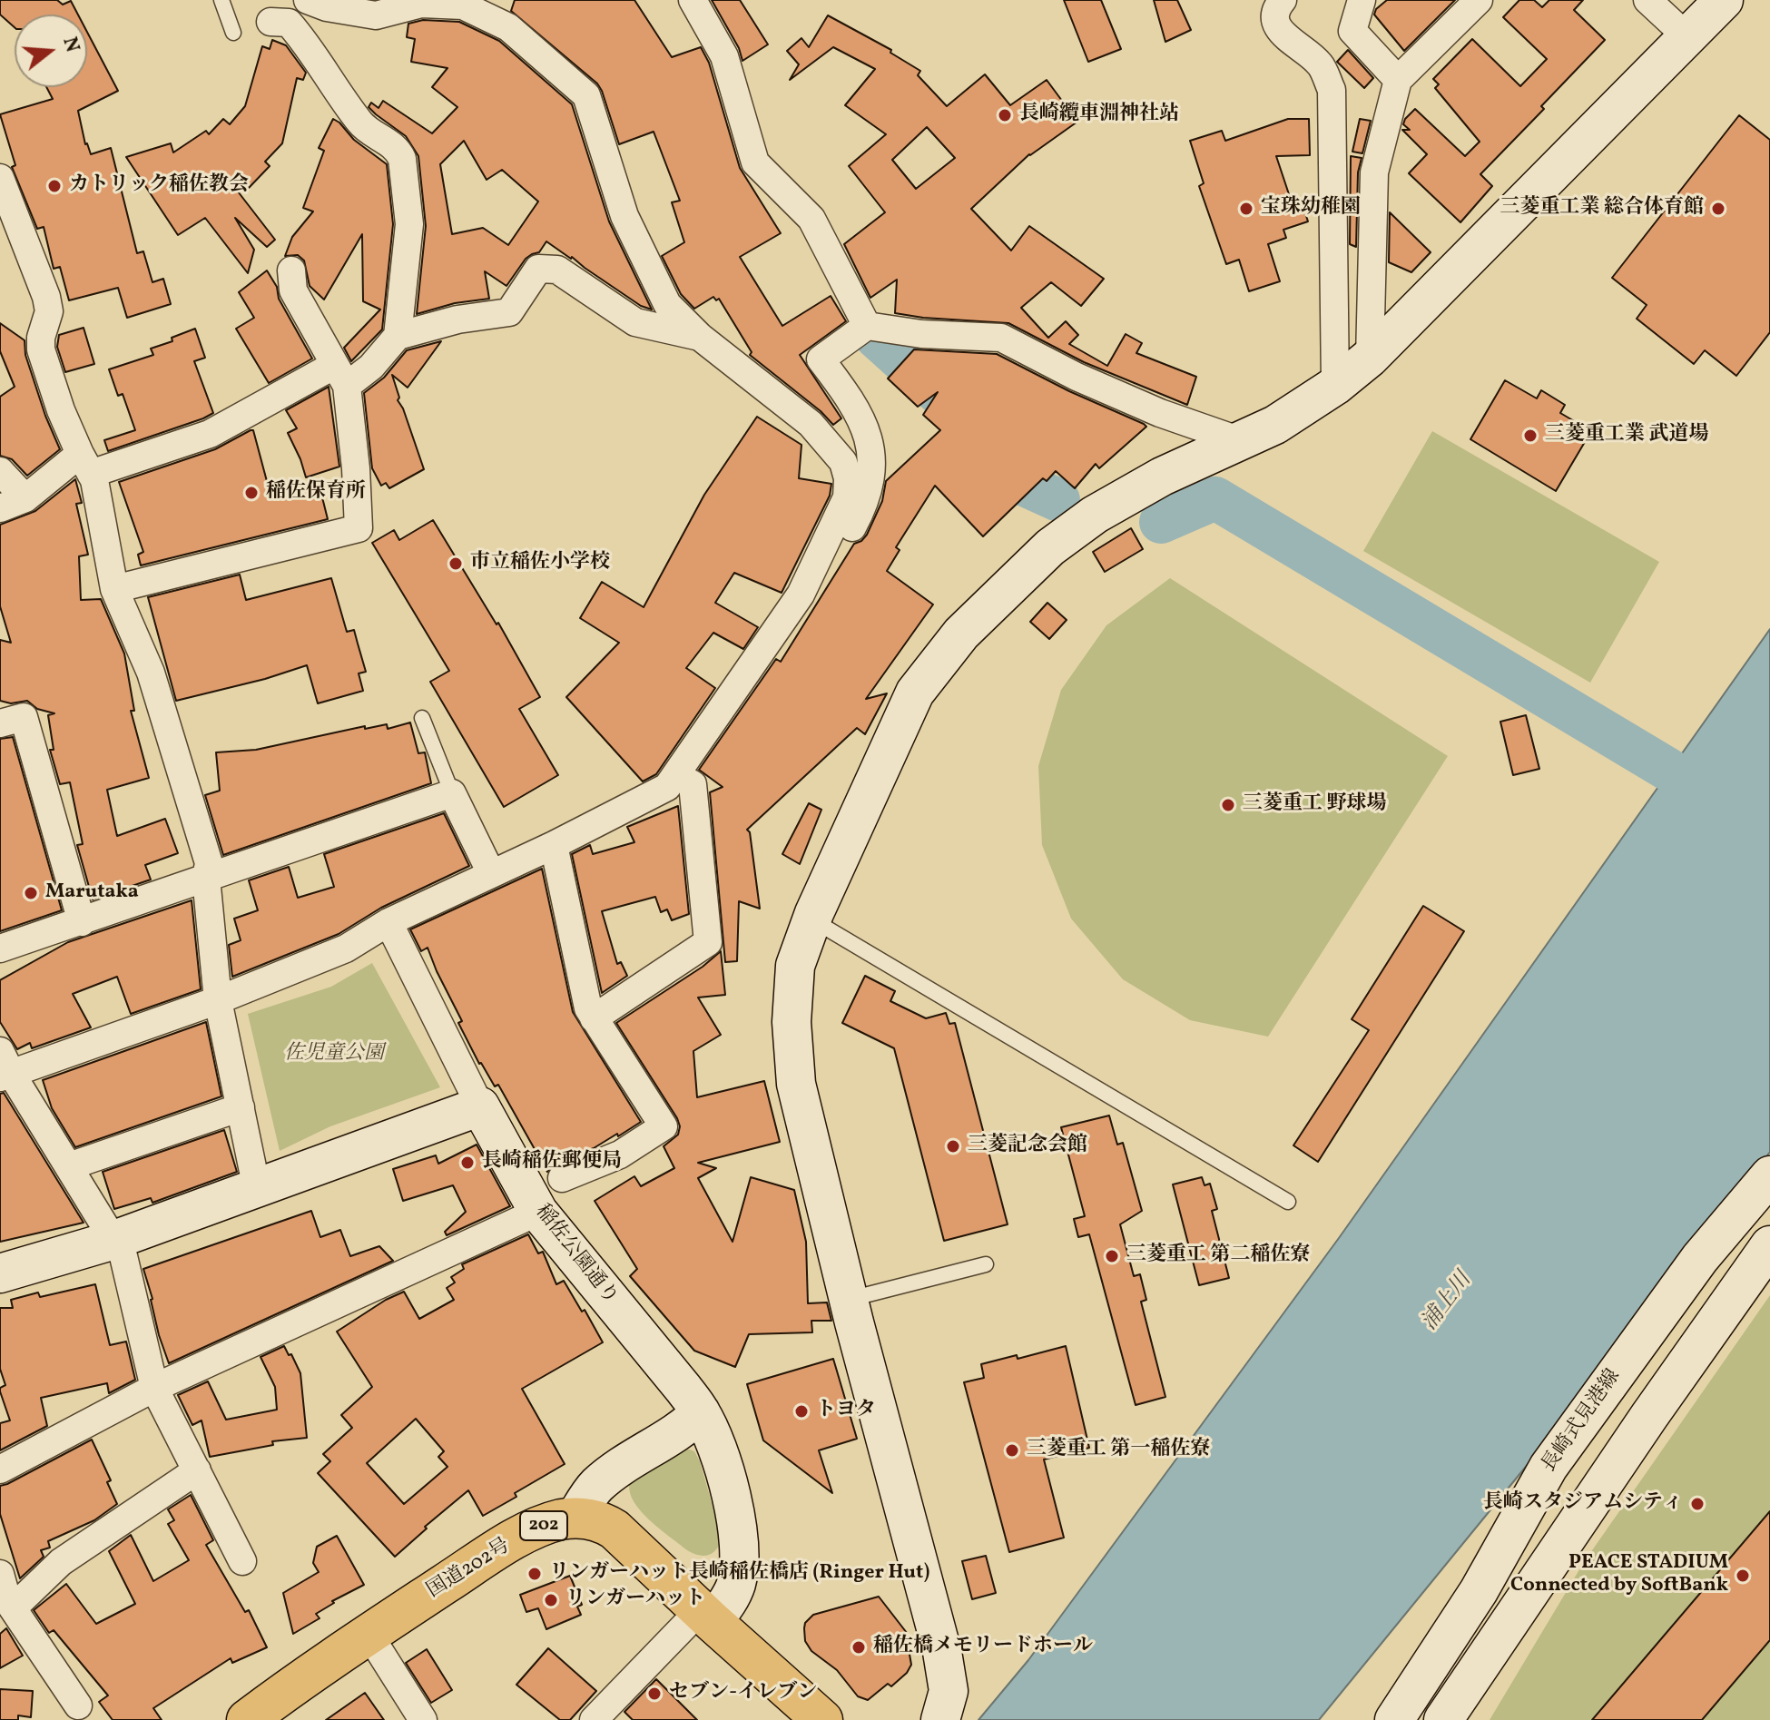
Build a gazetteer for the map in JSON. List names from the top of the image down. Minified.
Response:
{"streets":{"highway":["202","国道202号"],"street":["稲佐公園通り","長崎式見港線"]},"crossings":[["稲佐公園通り","国道202号"]],"water":["浦上川"],"parks":["佐児童公園"],"places":["長崎纜車淵神社站","カトリック稲佐教会","宝珠幼稚園","三菱重工業 総合体育館","三菱重工業 武道場","稲佐保育所","市立稲佐小学校","三菱重工 野球場","Marutaka","三菱記念会館","長崎稲佐郵便局","三菱重工 第二稲佐寮","トヨタ","三菱重工 第一稲佐寮","長崎スタジアムシティ","リンガーハット長崎稲佐橋店 (Ringer Hut)","PEACE STADIUM Connected by SoftBank","リンガーハット","稲佐橋メモリードホール","セブン-イレブン"],"north":"right"}
